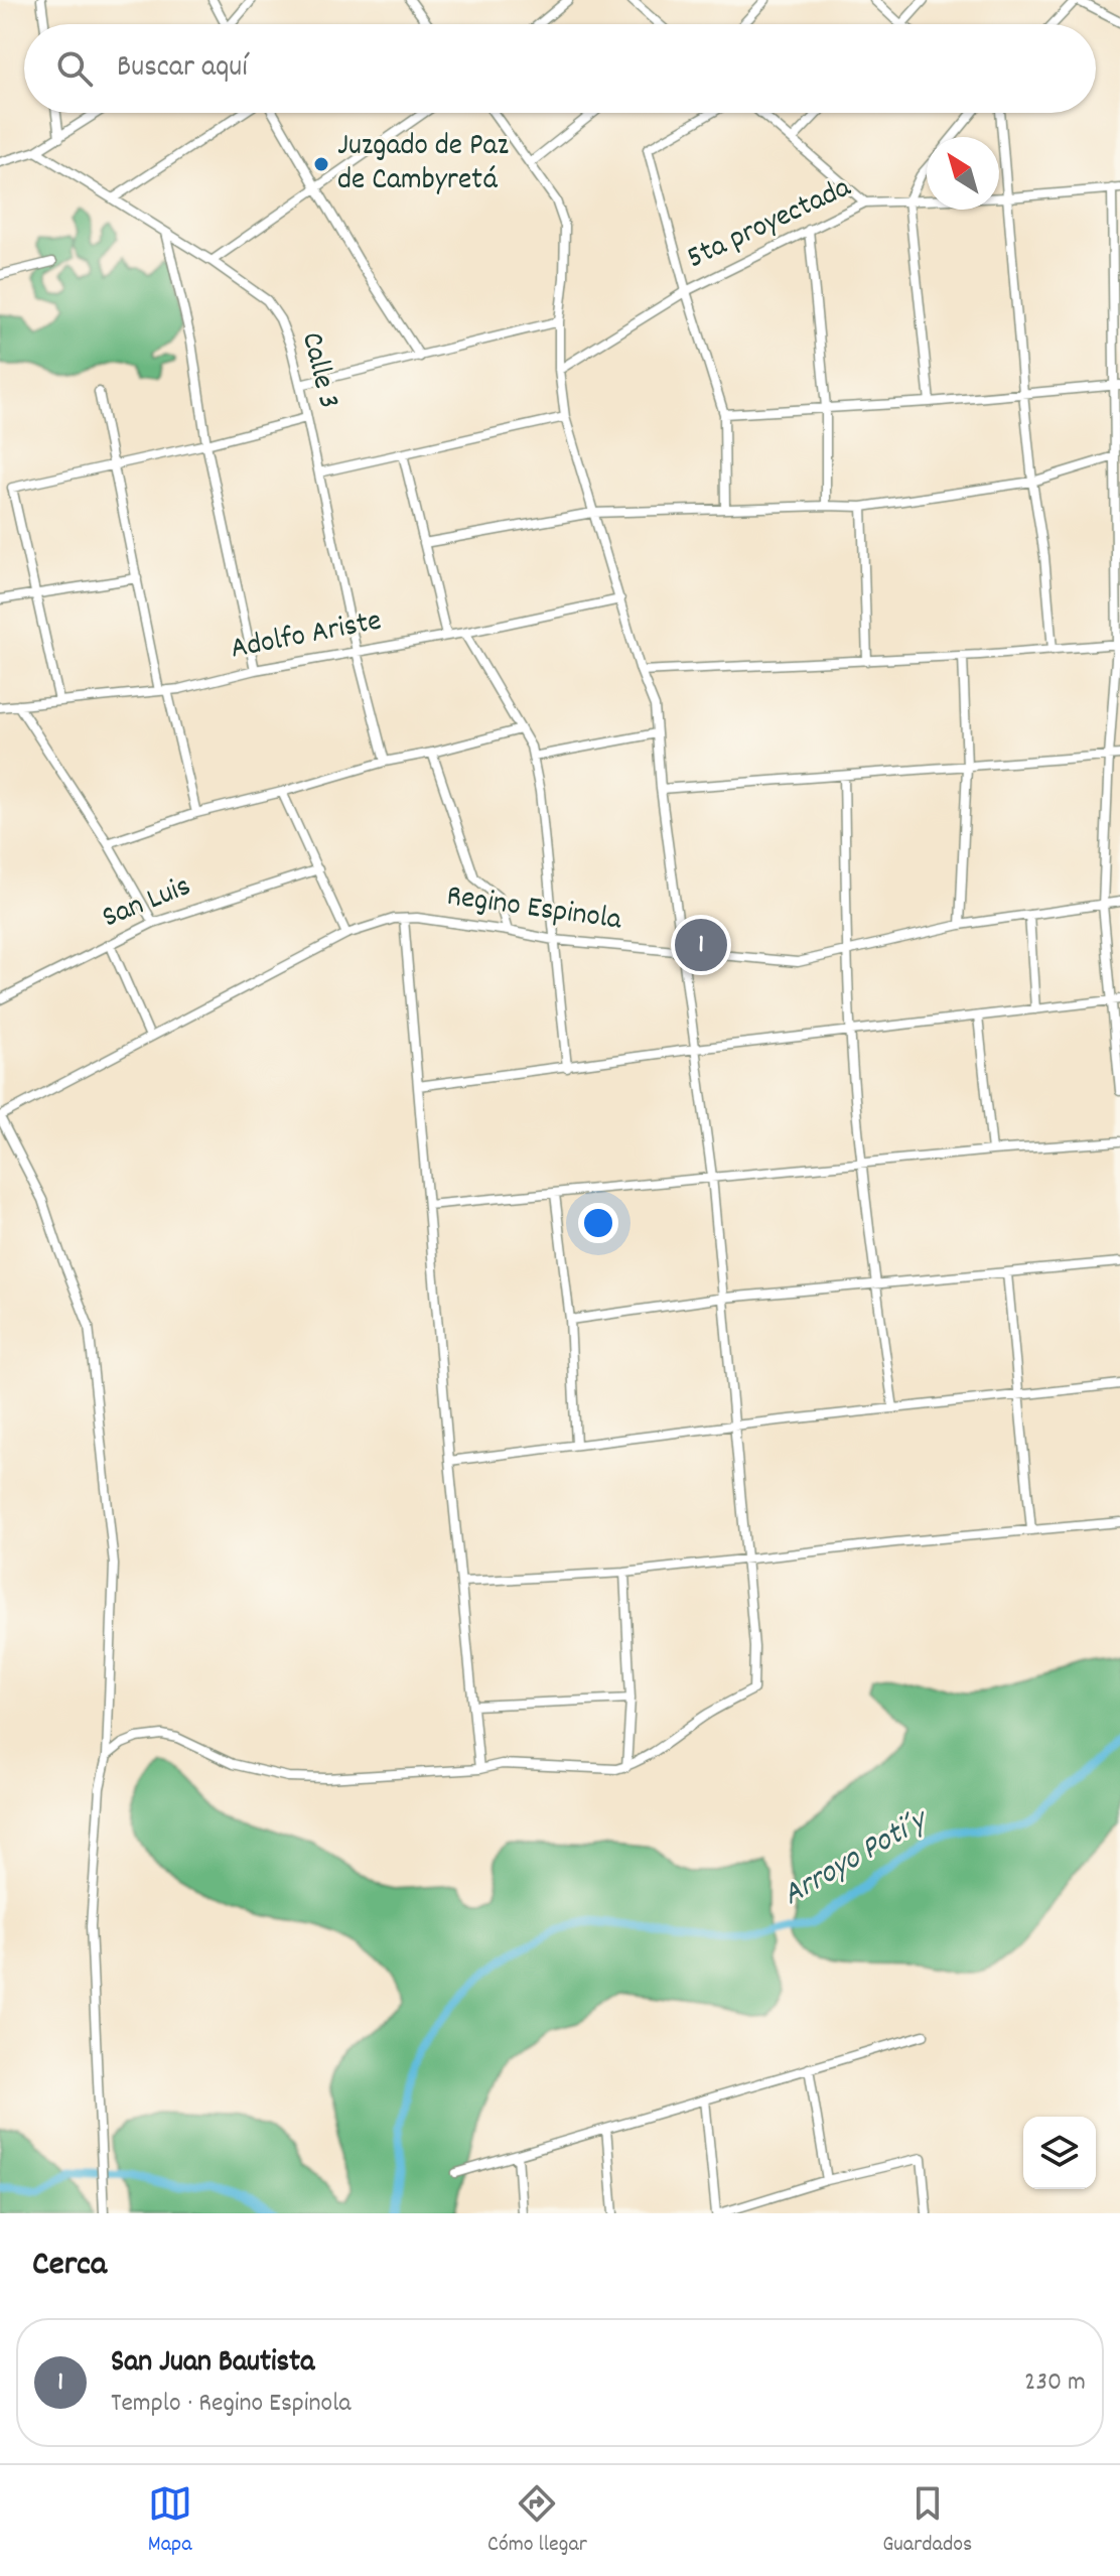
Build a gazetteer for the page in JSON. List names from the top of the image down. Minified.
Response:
{"streets":{"street":["5ta proyectada","Calle 3","Adolfo Ariste","San Luis","Regino Espinola"]},"crossings":[["Calle 3","Adolfo Ariste"]],"water":["Arroyo Poti´y"],"places":["Juzgado de Paz de Cambyretá"],"north":"top left","page":{"search":"Buscar aquí","pins":"1","heading":"Cerca","list":[{"mark":"1","name":"San Juan Bautista","note":"Templo · Regino Espinola","value":"230 m"}],"nav":["Mapa","Cómo llegar","Guardados"]}}
